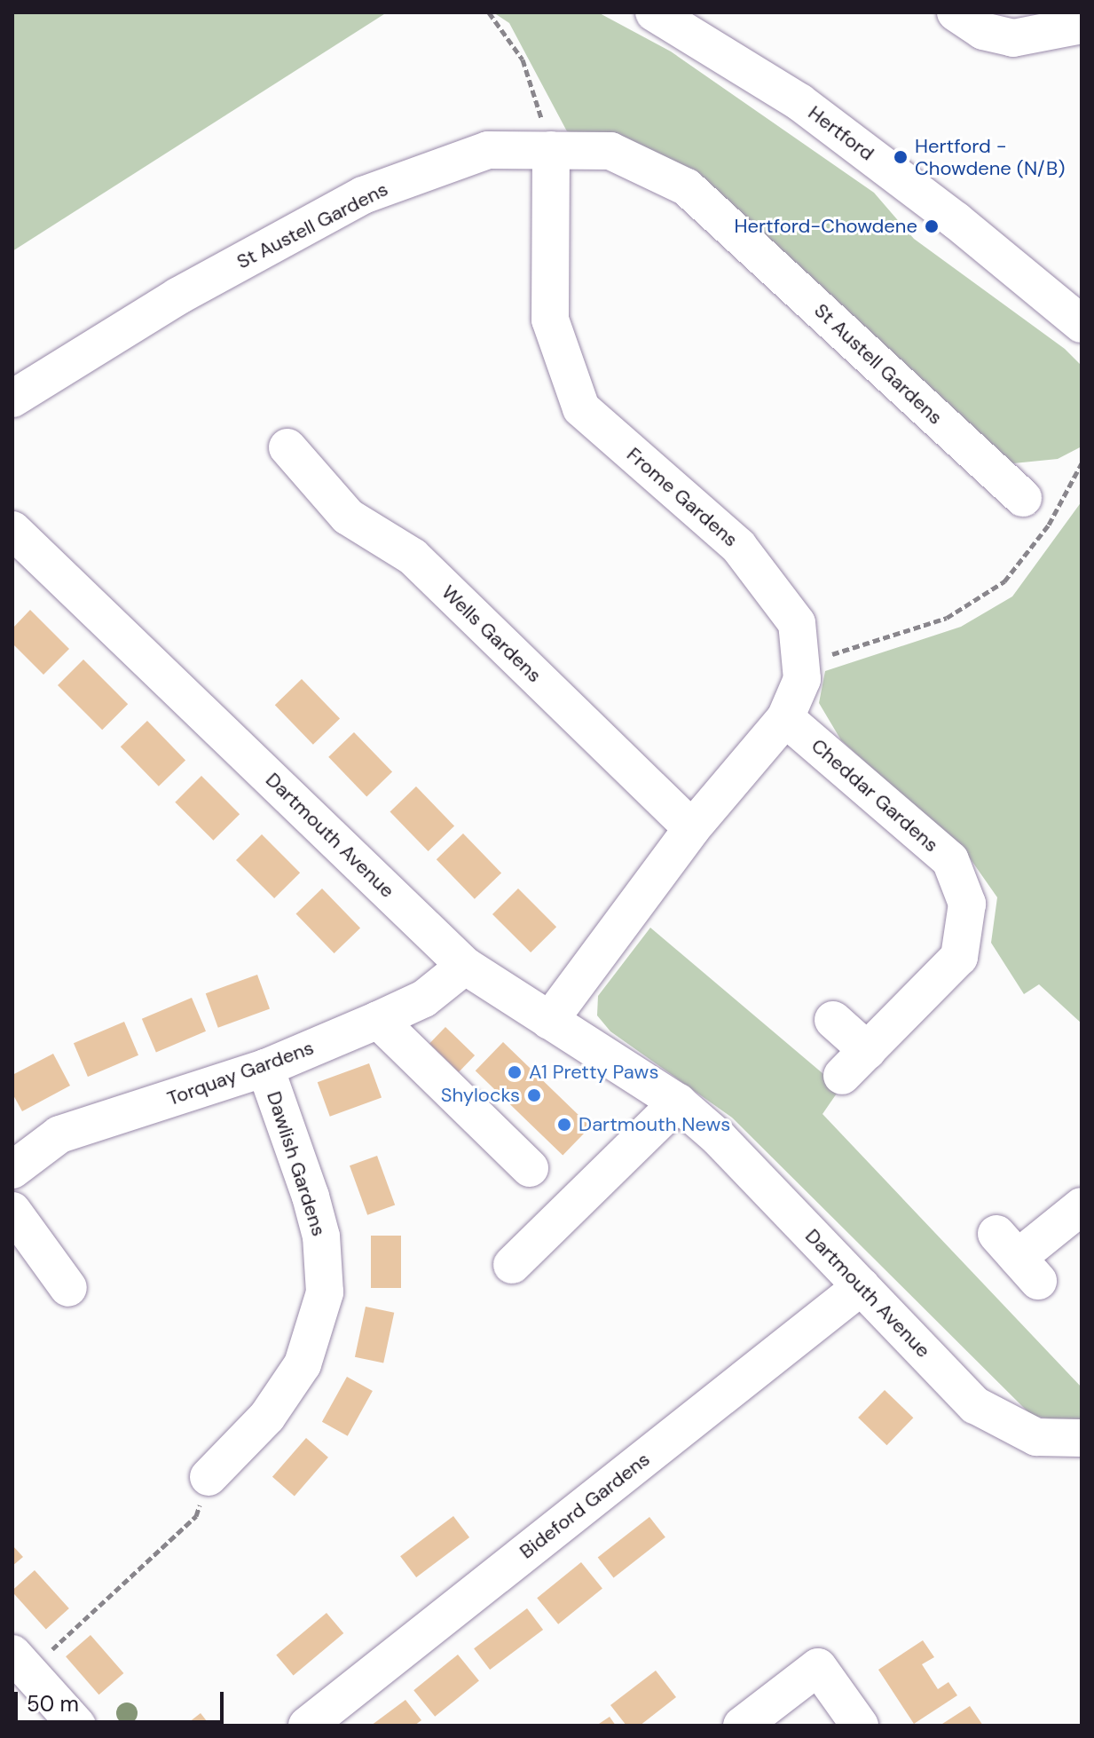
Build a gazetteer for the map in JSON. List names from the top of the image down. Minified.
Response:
{"streets":{"street":["Hertford","St Austell Gardens","Frome Gardens","Wells Gardens","Cheddar Gardens","Dartmouth Avenue","Torquay Gardens","Dawlish Gardens","Bideford Gardens"]},"crossings":[["St Austell Gardens","Frome Gardens"],["Frome Gardens","Wells Gardens"],["Frome Gardens","Cheddar Gardens"],["Frome Gardens","Dartmouth Avenue"],["Dartmouth Avenue","Torquay Gardens"],["Dartmouth Avenue","Bideford Gardens"],["Torquay Gardens","Dawlish Gardens"]],"places":["Hertford - Chowdene (N/B)","Hertford-Chowdene","A1 Pretty Paws","Shylocks","Dartmouth News"],"scale_bar":"50 m"}
